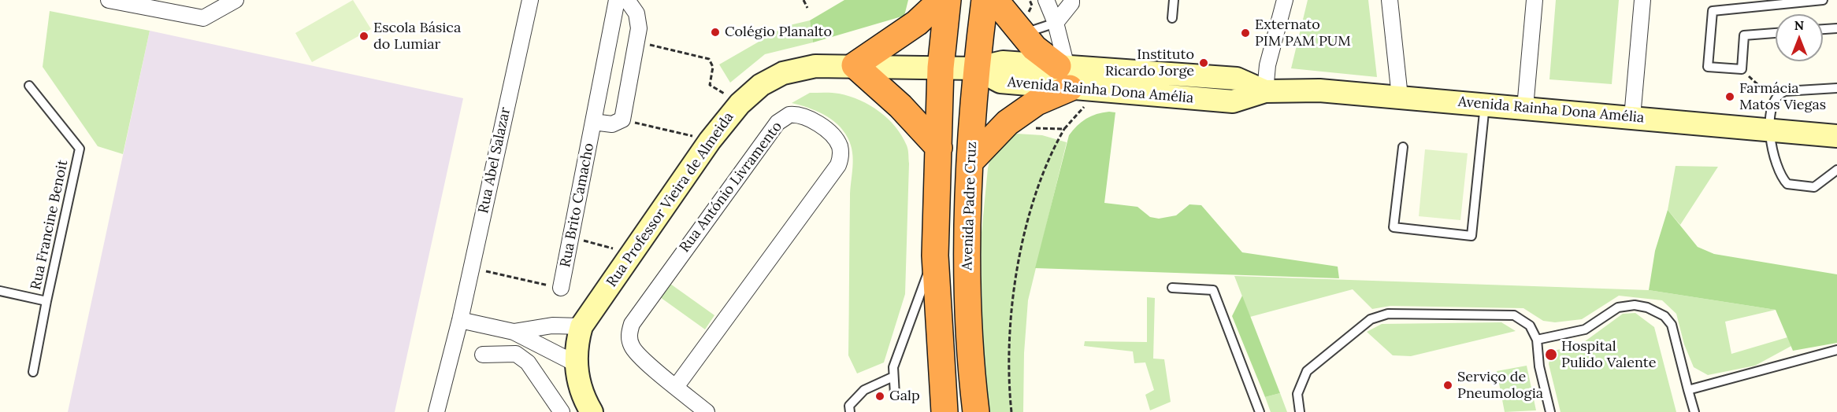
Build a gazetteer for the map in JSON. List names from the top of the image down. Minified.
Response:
{"streets":{"highway":["Avenida Padre Cruz"],"street":["Avenida Rainha Dona Amélia","Rua Abel Salazar","Rua António Livramento","Rua Professor Vieira de Almeida","Rua Brito Camacho"],"lane":["Rua Francine Benoit"]},"crossings":[["Avenida Rainha Dona Amélia","Rua Professor Vieira de Almeida"],["Avenida Rainha Dona Amélia","Avenida Padre Cruz"],["Rua Professor Vieira de Almeida","Avenida Padre Cruz"]],"places":["Colégio Planalto","Externato PIM PAM PUM","Escola Básica do Lumiar","Instituto Ricardo Jorge","Farmácia Matos Viegas","Hospital Pulido Valente","Serviço de Pneumologia","Galp"],"north":"top"}
